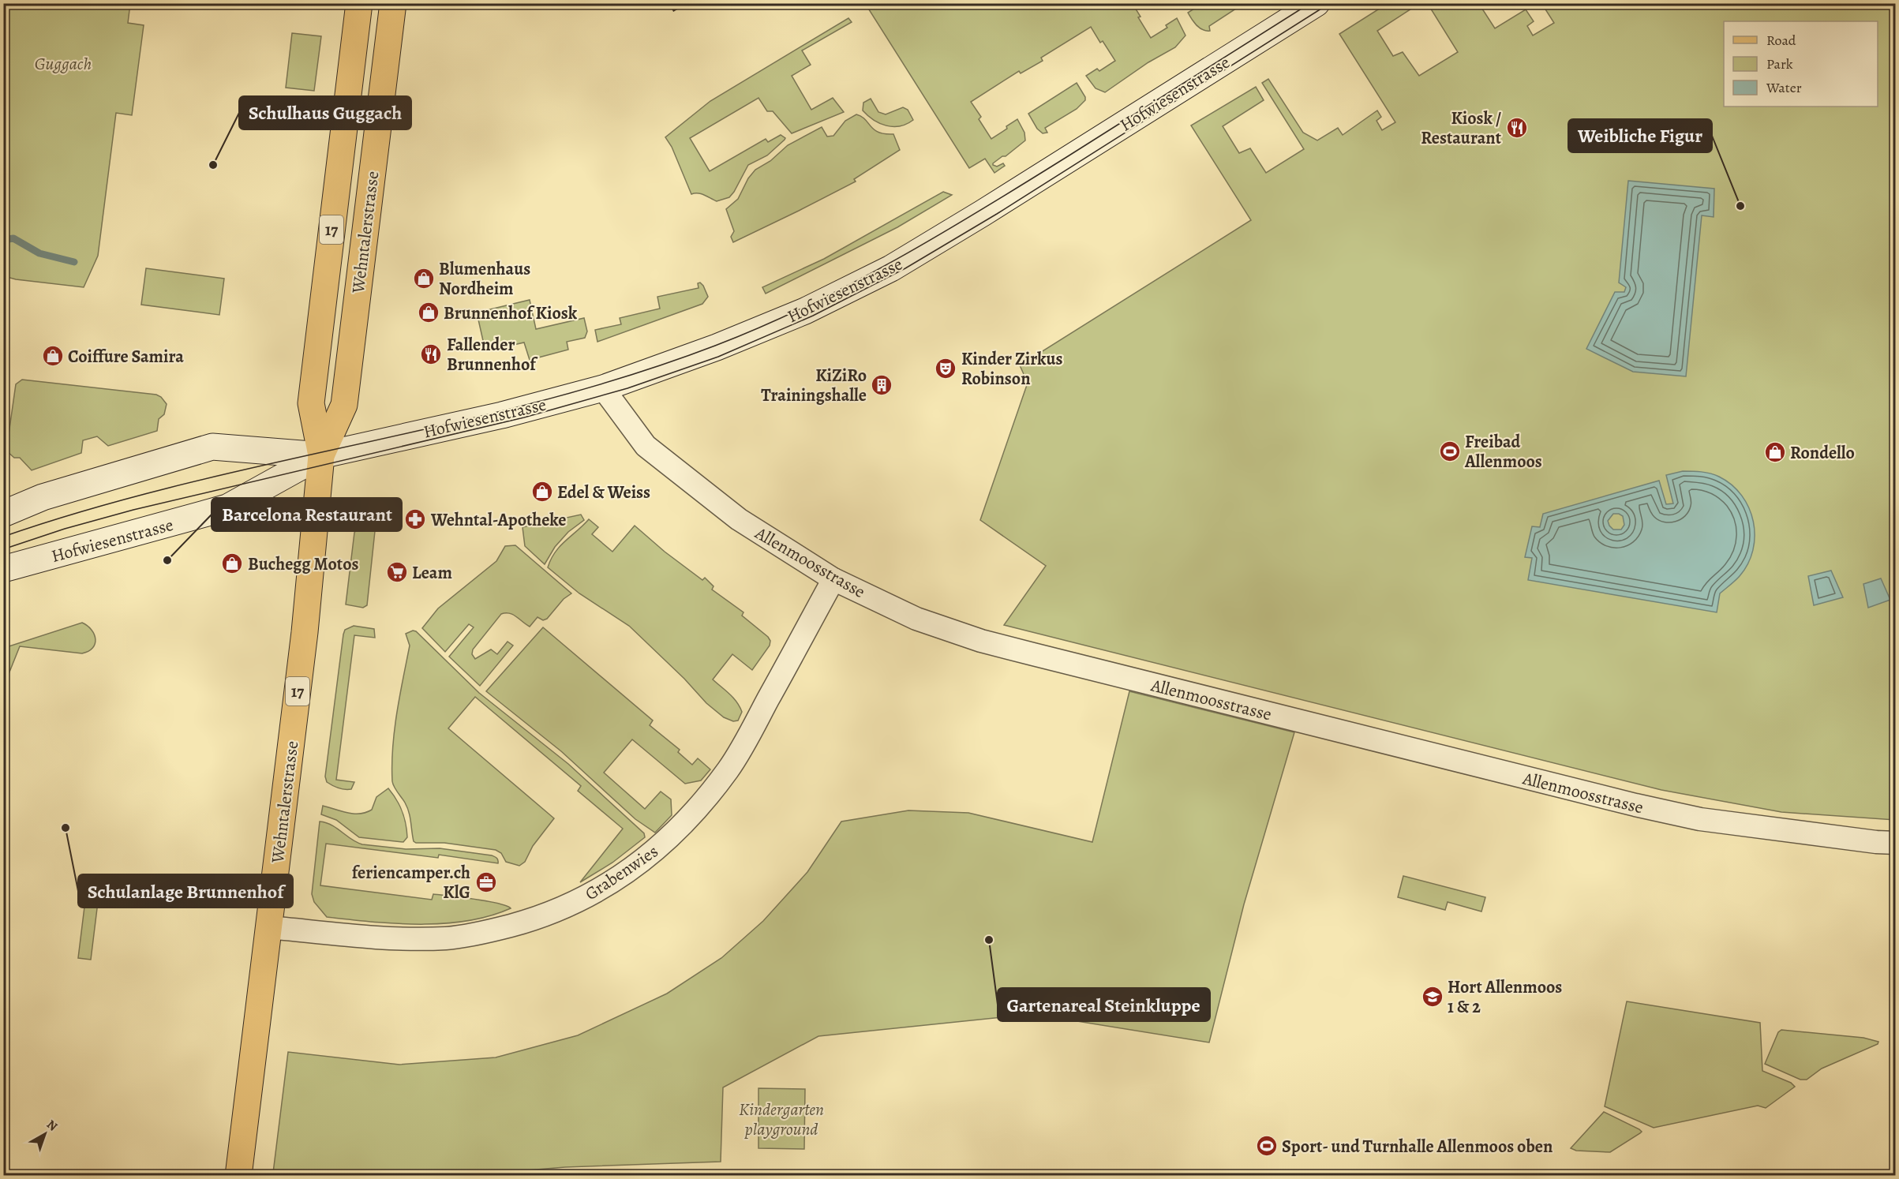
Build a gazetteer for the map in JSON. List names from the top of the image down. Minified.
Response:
{"streets":{"main road":["17","Wehntalerstrasse"],"street":["Hofwiesenstrasse","Allenmoosstrasse","Grabenwies"]},"crossings":[["Hofwiesenstrasse","Wehntalerstrasse"],["Hofwiesenstrasse","Allenmoosstrasse"],["Wehntalerstrasse","Grabenwies"],["Allenmoosstrasse","Grabenwies"]],"parks":["Guggach","Kindergarten playground"],"places":{"restaurant":["Kiosk / Restaurant","Fallender Brunnenhof"],"other":["Schulhaus Guggach","Weibliche Figur","Barcelona Restaurant","Schulanlage Brunnenhof","Gartenareal Steinkluppe"],"shop":["Blumenhaus Nordheim","Brunnenhof Kiosk","Coiffure Samira","Rondello","Edel & Weiss","Buchegg Motos"],"theatre":["Kinder Zirkus Robinson"],"building":["KiZiRo Trainingshalle"],"sports":["Freibad Allenmoos","Sport- und Turnhalle Allenmoos oben"],"pharmacy":["Wehntal-Apotheke"],"supermarket":["Leam"],"office":["feriencamper.ch KlG"],"school or university":["Hort Allenmoos 1 & 2"]},"legend":["Road","Park","Water"],"north":"top right"}
